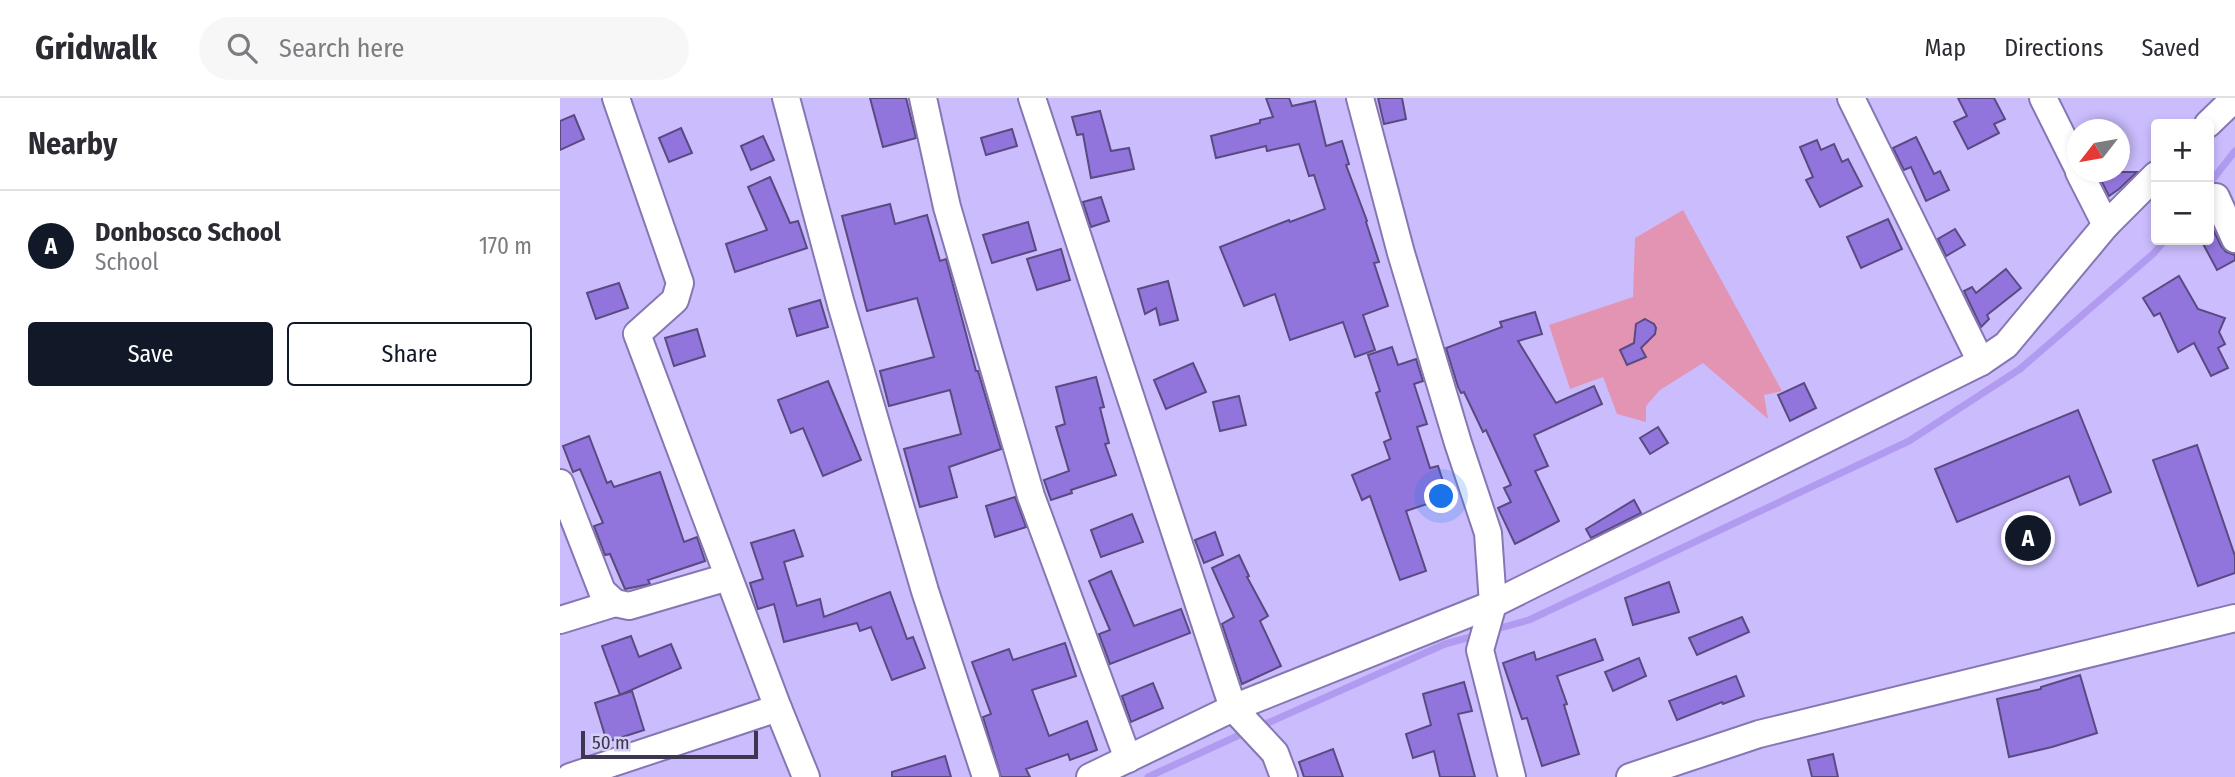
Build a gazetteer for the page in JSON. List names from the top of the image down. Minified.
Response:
{"scale_bar":"50 m","north":"bottom left","page":{"header":"Gridwalk","search":"Search here","nav":["Map","Directions","Saved"],"heading":"Nearby","map_buttons":["+","−"],"list":[{"mark":"A","name":"Donbosco School","note":"School","value":"170 m"}],"buttons":["Save","Share"],"pins":"A","scale":"50 m"}}
